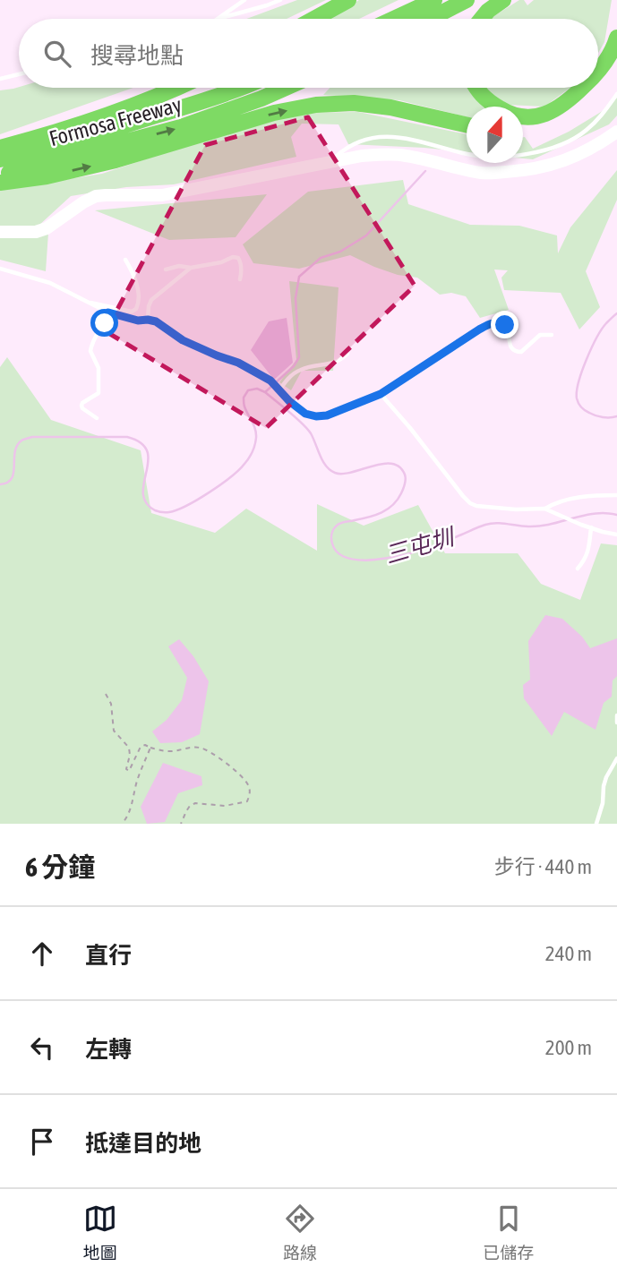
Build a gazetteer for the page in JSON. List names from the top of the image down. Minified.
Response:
{"streets":{"highway":["Formosa Freeway"]},"water":["三屯圳"],"north":"top","page":{"search":"搜尋地點","heading":["6 分鐘","步行 · 440 m"],"list":[["直行","240 m"],["左轉","200 m"],"抵達目的地"],"nav":["地圖","路線","已儲存"]}}
